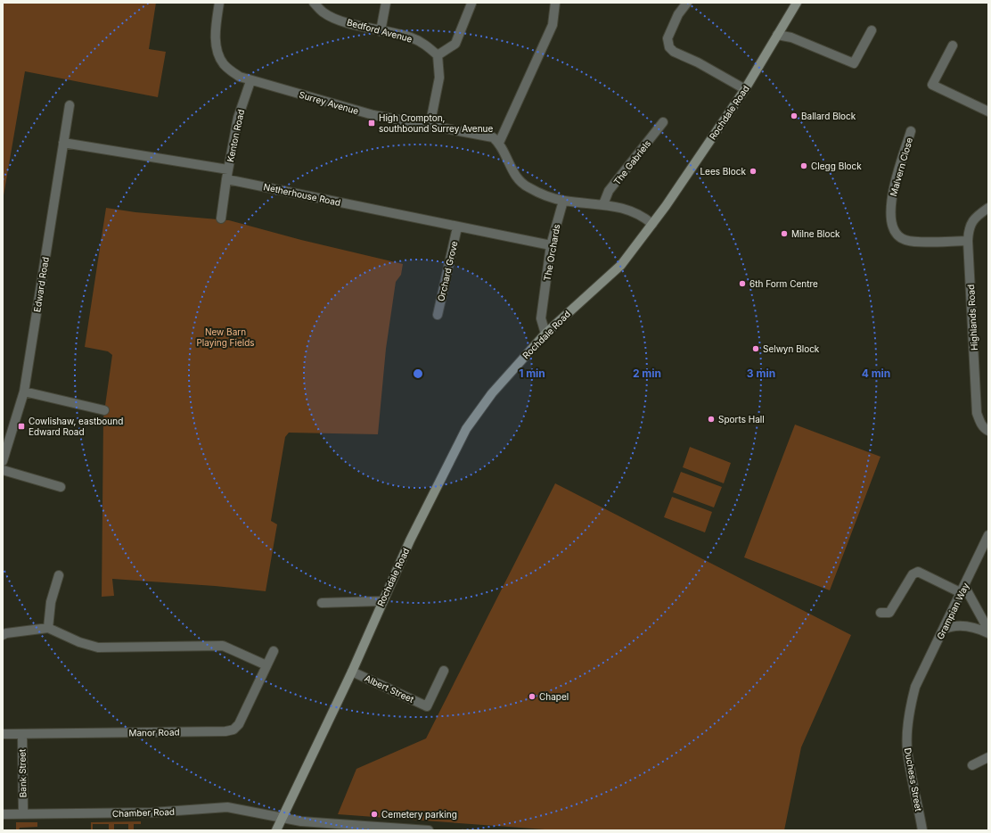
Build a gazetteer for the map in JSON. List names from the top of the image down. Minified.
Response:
{"streets":{"main road":["Rochdale Road"],"street":["Bedford Avenue","Surrey Avenue","Kenton Road","The Gabriels","Malvern Close","Netherhouse Road","The Orchards","Orchard Grove","Edward Road","Highlands Road","Grampian Way","Albert Street","Manor Road","Bank Street","Duchess Street","Chamber Road"]},"crossings":[["Surrey Avenue","Kenton Road"],["Rochdale Road","The Orchards"],["Rochdale Road","Albert Street"],["Rochdale Road","Chamber Road"],["Malvern Close","Highlands Road"],["Netherhouse Road","The Orchards"],["Netherhouse Road","Orchard Grove"],["Grampian Way","Duchess Street"],["Manor Road","Bank Street"],["Bank Street","Chamber Road"]],"parks":["New Barn Playing Fields"],"places":{"other":["Ballard Block","Clegg Block","Lees Block","Milne Block","6th Form Centre","Selwyn Block","Sports Hall","Chapel","Cemetery parking"],"transit":["High Crompton, southbound Surrey Avenue","Cowlishaw, eastbound Edward Road"]},"rings":["1 min","2 min","3 min","4 min"]}
